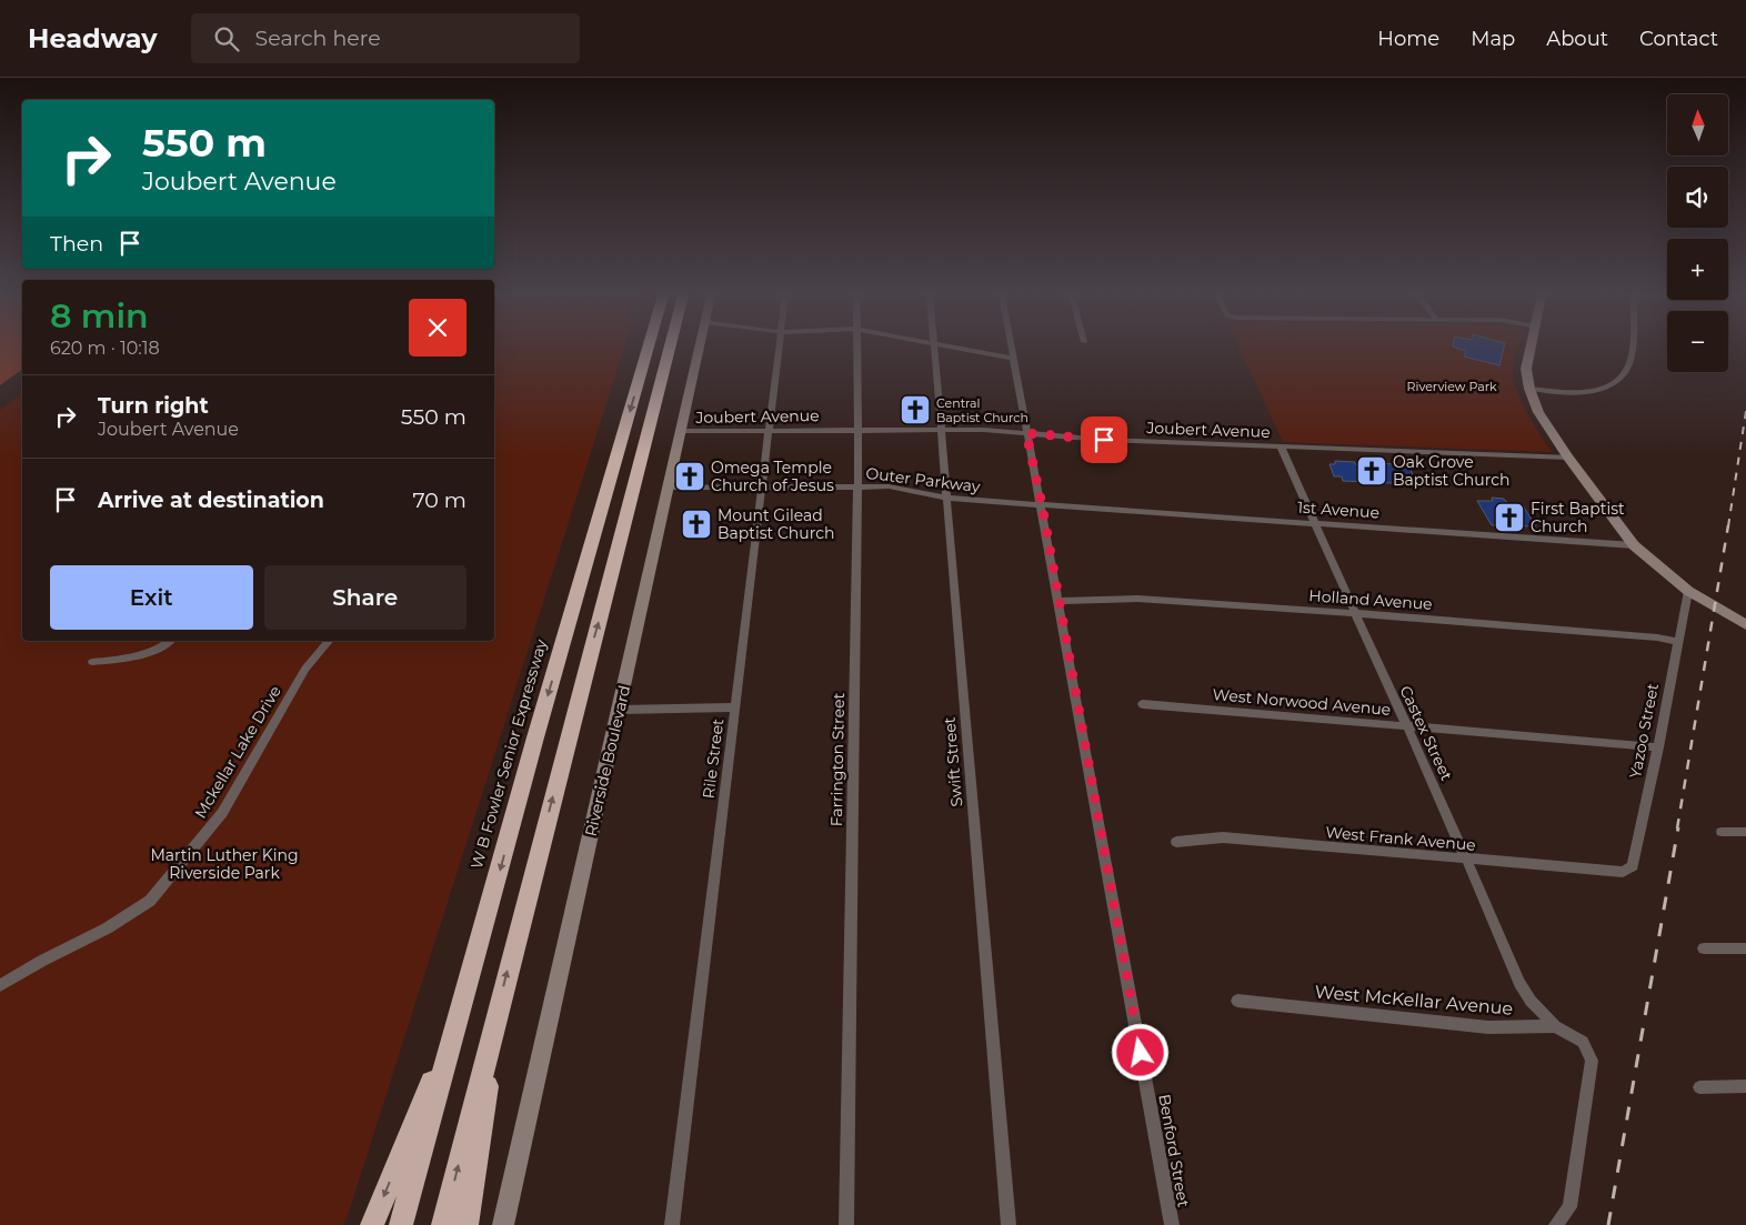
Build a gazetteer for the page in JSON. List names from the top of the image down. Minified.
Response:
{"streets":{"highway":["W B Fowler Senior Expressway"],"street":["Joubert Avenue","Outer Parkway","1st Avenue","Holland Avenue","West Norwood Avenue","Yazoo Street","Castex Street","Mckellar Lake Drive","Rile Street","Farrington Street","Riverside Boulevard","Swift Street","West Frank Avenue","West McKellar Avenue","Benford Street"]},"crossings":[["Joubert Avenue","Castex Street"],["Joubert Avenue","Rile Street"],["Joubert Avenue","Farrington Street"],["Joubert Avenue","Riverside Boulevard"],["Joubert Avenue","Swift Street"],["Joubert Avenue","Benford Street"],["Outer Parkway","1st Avenue"],["Outer Parkway","Rile Street"],["Outer Parkway","Farrington Street"],["Outer Parkway","Riverside Boulevard"],["Outer Parkway","Swift Street"],["Outer Parkway","Benford Street"],["1st Avenue","Castex Street"],["1st Avenue","Benford Street"],["Holland Avenue","Yazoo Street"],["Holland Avenue","Castex Street"],["Holland Avenue","Benford Street"],["West Norwood Avenue","Yazoo Street"],["West Norwood Avenue","Castex Street"],["Yazoo Street","West Frank Avenue"],["Castex Street","West Frank Avenue"],["Castex Street","West McKellar Avenue"]],"parks":["Riverview Park","Martin Luther King Riverside Park"],"places":{"church":["Central Baptist Church","Oak Grove Baptist Church","Omega Temple Church of Jesus","First Baptist Church","Mount Gilead Baptist Church"]},"north":"top","page":{"header":"Headway","search":"Search here","nav":["Home","Map","About","Contact"],"map_buttons":["+","−"],"turn":["550 m","Joubert Avenue"],"then":"Then","heading":["8 min","620 m · 10:18"],"list":[{"name":"Turn right","note":"Joubert Avenue","value":"550 m"},{"name":"Arrive at destination","value":"70 m"}],"buttons":["Exit","Share"]}}
